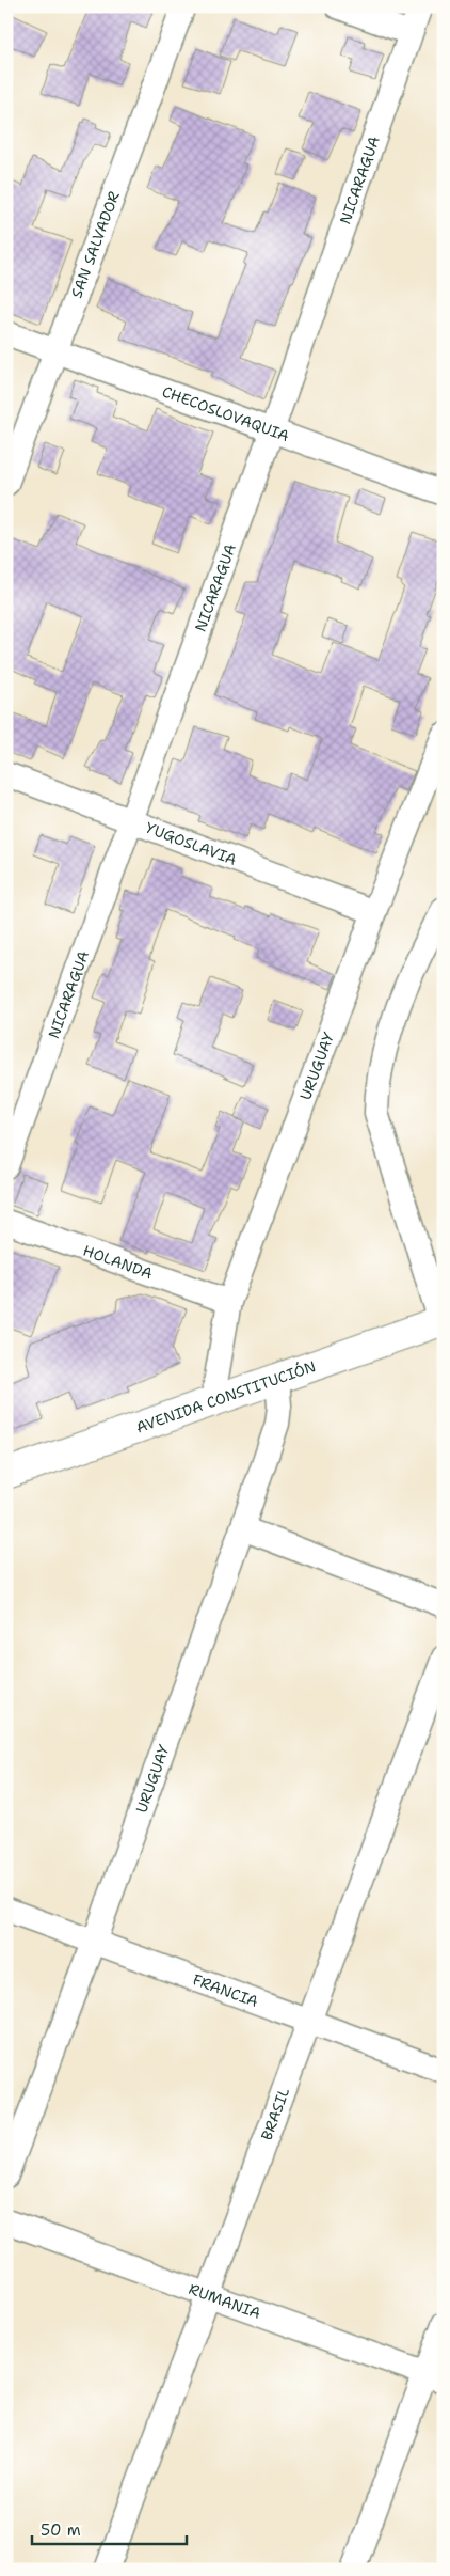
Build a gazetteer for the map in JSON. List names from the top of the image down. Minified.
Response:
{"streets":{"main road":["AVENIDA CONSTITUCIÓN"],"street":["NICARAGUA","SAN SALVADOR","CHECOSLOVAQUIA","YUGOSLAVIA","URUGUAY","HOLANDA","FRANCIA","BRASIL","RUMANIA"]},"crossings":[["NICARAGUA","CHECOSLOVAQUIA"],["NICARAGUA","YUGOSLAVIA"],["SAN SALVADOR","CHECOSLOVAQUIA"],["YUGOSLAVIA","URUGUAY"],["URUGUAY","HOLANDA"],["URUGUAY","AVENIDA CONSTITUCIÓN"],["URUGUAY","FRANCIA"],["FRANCIA","BRASIL"],["BRASIL","RUMANIA"]],"scale_bar":"50 m"}
